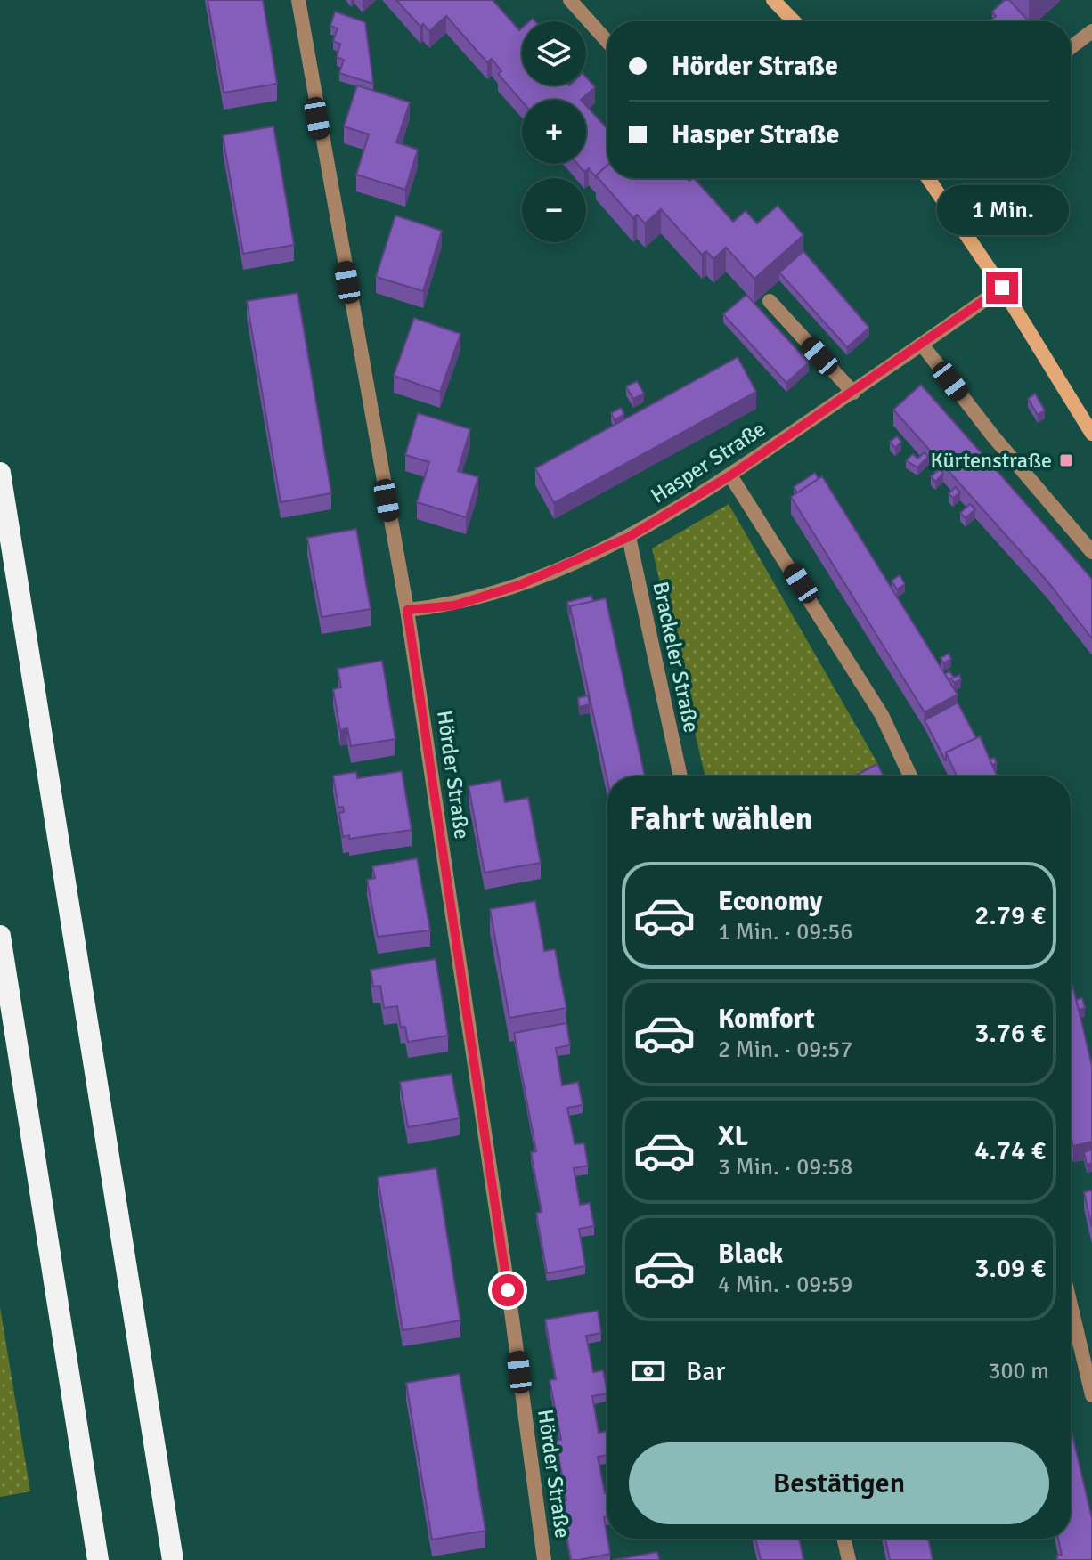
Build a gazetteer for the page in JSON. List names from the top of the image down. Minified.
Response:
{"streets":{"street":["Hasper Straße","Brackeler Straße","Hörder Straße"]},"crossings":[["Hasper Straße","Brackeler Straße"],["Hasper Straße","Hörder Straße"]],"places":{"transit":["Kürtenstraße"]},"page":{"map_buttons":["+","−"],"banner":["Hörder Straße","Hasper Straße"],"bubble":"1 Min.","heading":"Fahrt wählen","list":[{"name":"Economy","note":"1 Min. · 09:56","value":"2.79 €"},{"name":"Komfort","note":"2 Min. · 09:57","value":"3.76 €"},{"name":"XL","note":"3 Min. · 09:58","value":"4.74 €"},{"name":"Black","note":"4 Min. · 09:59","value":"3.09 €"}],"pay":["Bar","300 m"],"buttons":"Bestätigen"}}
